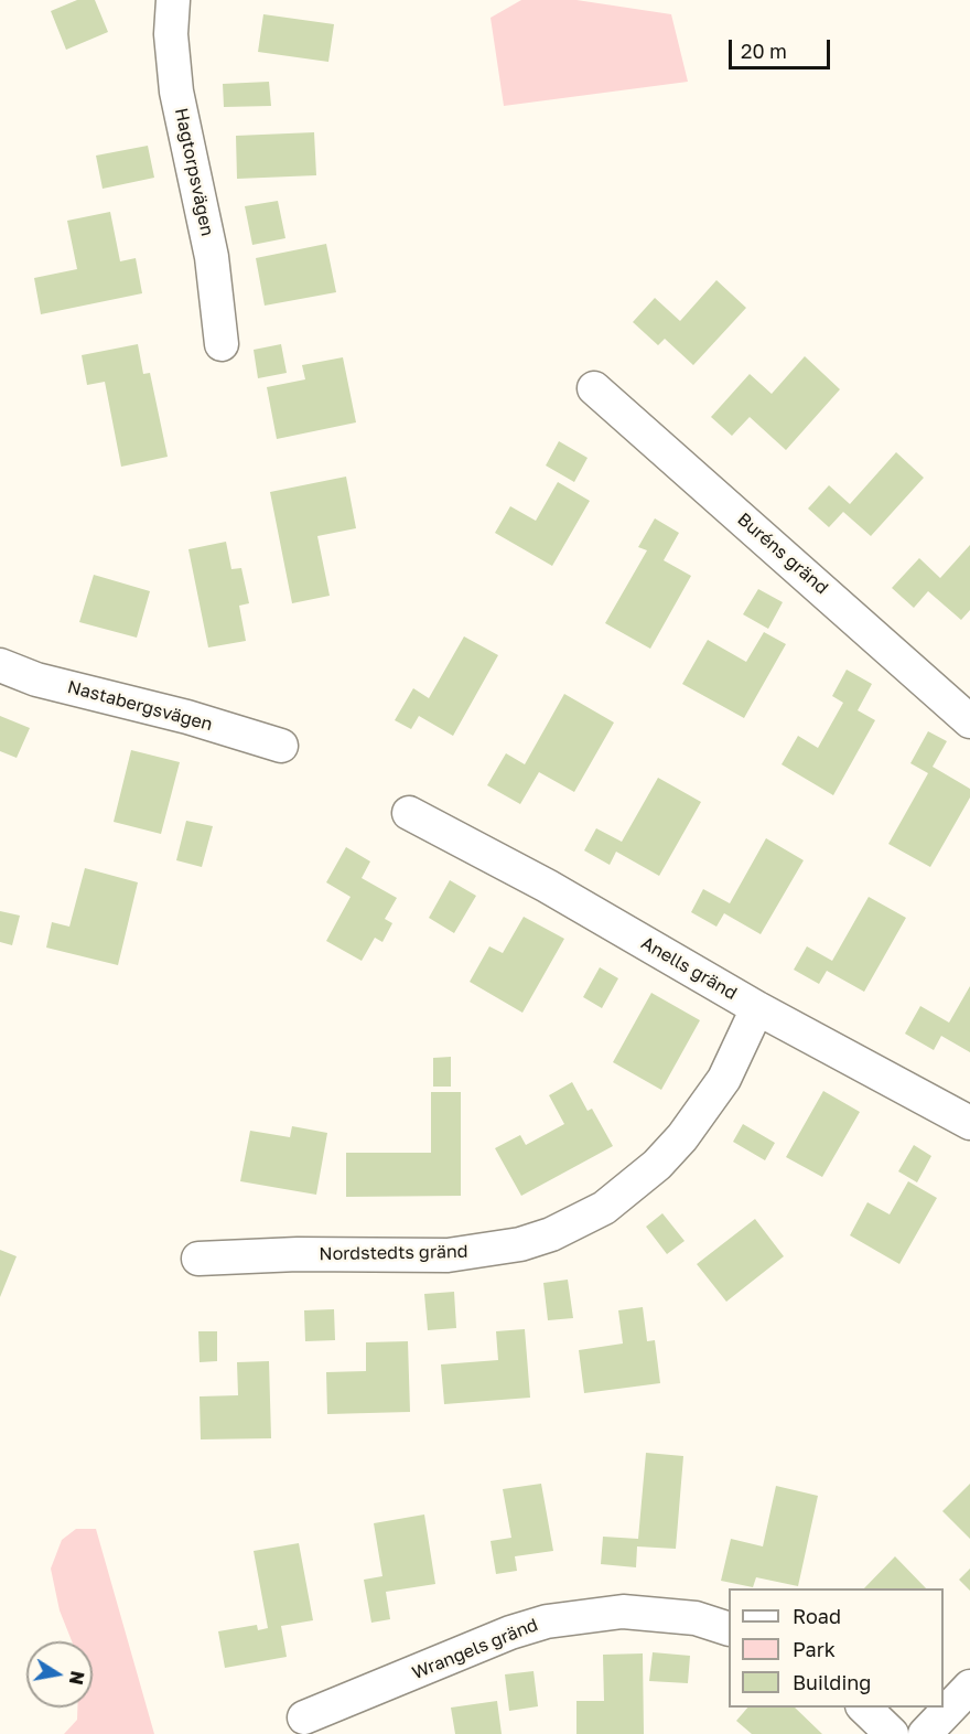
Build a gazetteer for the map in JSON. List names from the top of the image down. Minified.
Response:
{"streets":{"street":["Hagtorpsvägen","Buréns gränd","Nastabergsvägen","Anells gränd","Nordstedts gränd","Wrangels gränd"]},"crossings":[["Anells gränd","Nordstedts gränd"]],"legend":["Road","Park","Building"],"scale_bar":"20 m","north":"right"}
